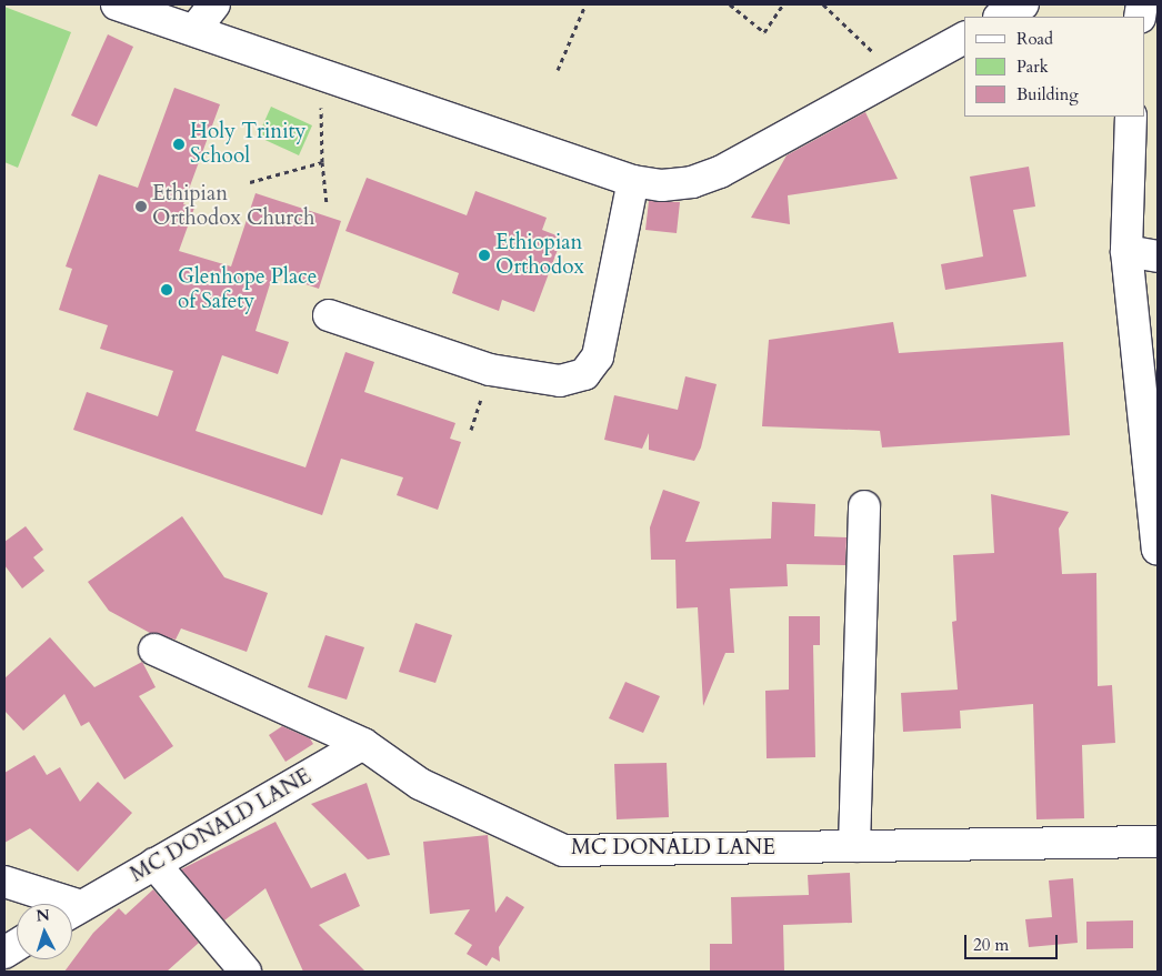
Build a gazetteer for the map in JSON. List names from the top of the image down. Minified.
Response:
{"streets":{"street":["MC DONALD LANE"]},"places":["Holy Trinity School","Ethipian Orthodox Church","Ethiopian Orthodox","Glenhope Place of Safety"],"legend":["Road","Park","Building"],"scale_bar":"20 m","north":"top"}
